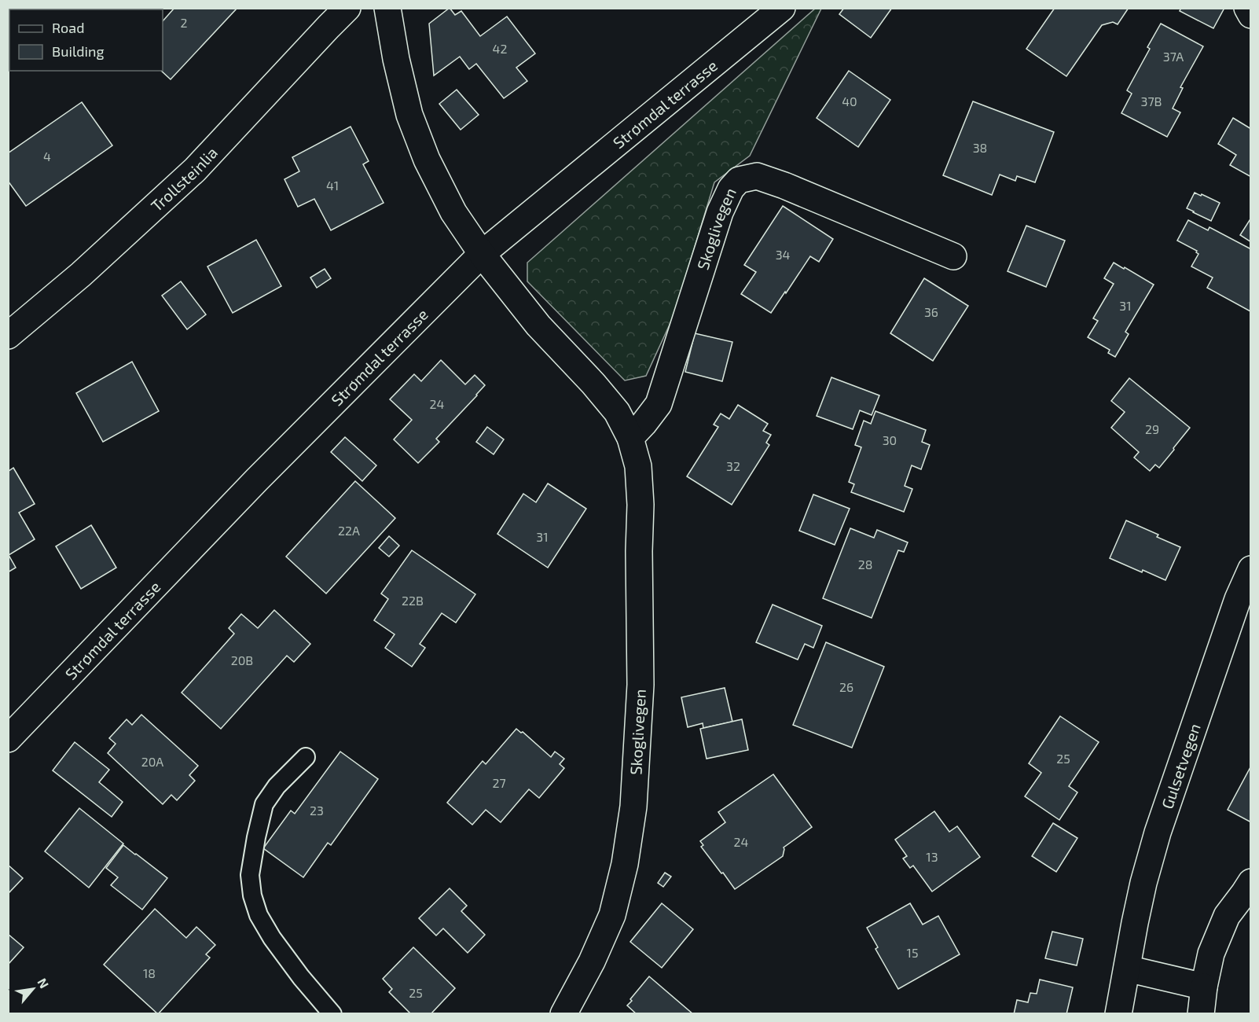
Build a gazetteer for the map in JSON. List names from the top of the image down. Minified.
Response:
{"streets":{"street":["Strømdal terrasse","Trollsteinlia","Skoglivegen","Gulsetvegen"]},"crossings":[["Strømdal terrasse","Skoglivegen"]],"house_numbers":["2","42","37A","40","37B","38","4","41","34","31","36","24","29","30","32","22A","31","28","22B","20B","26","25","20A","27","23","24","13","15","18","25"],"legend":["Road","Building"],"north":"top right"}
